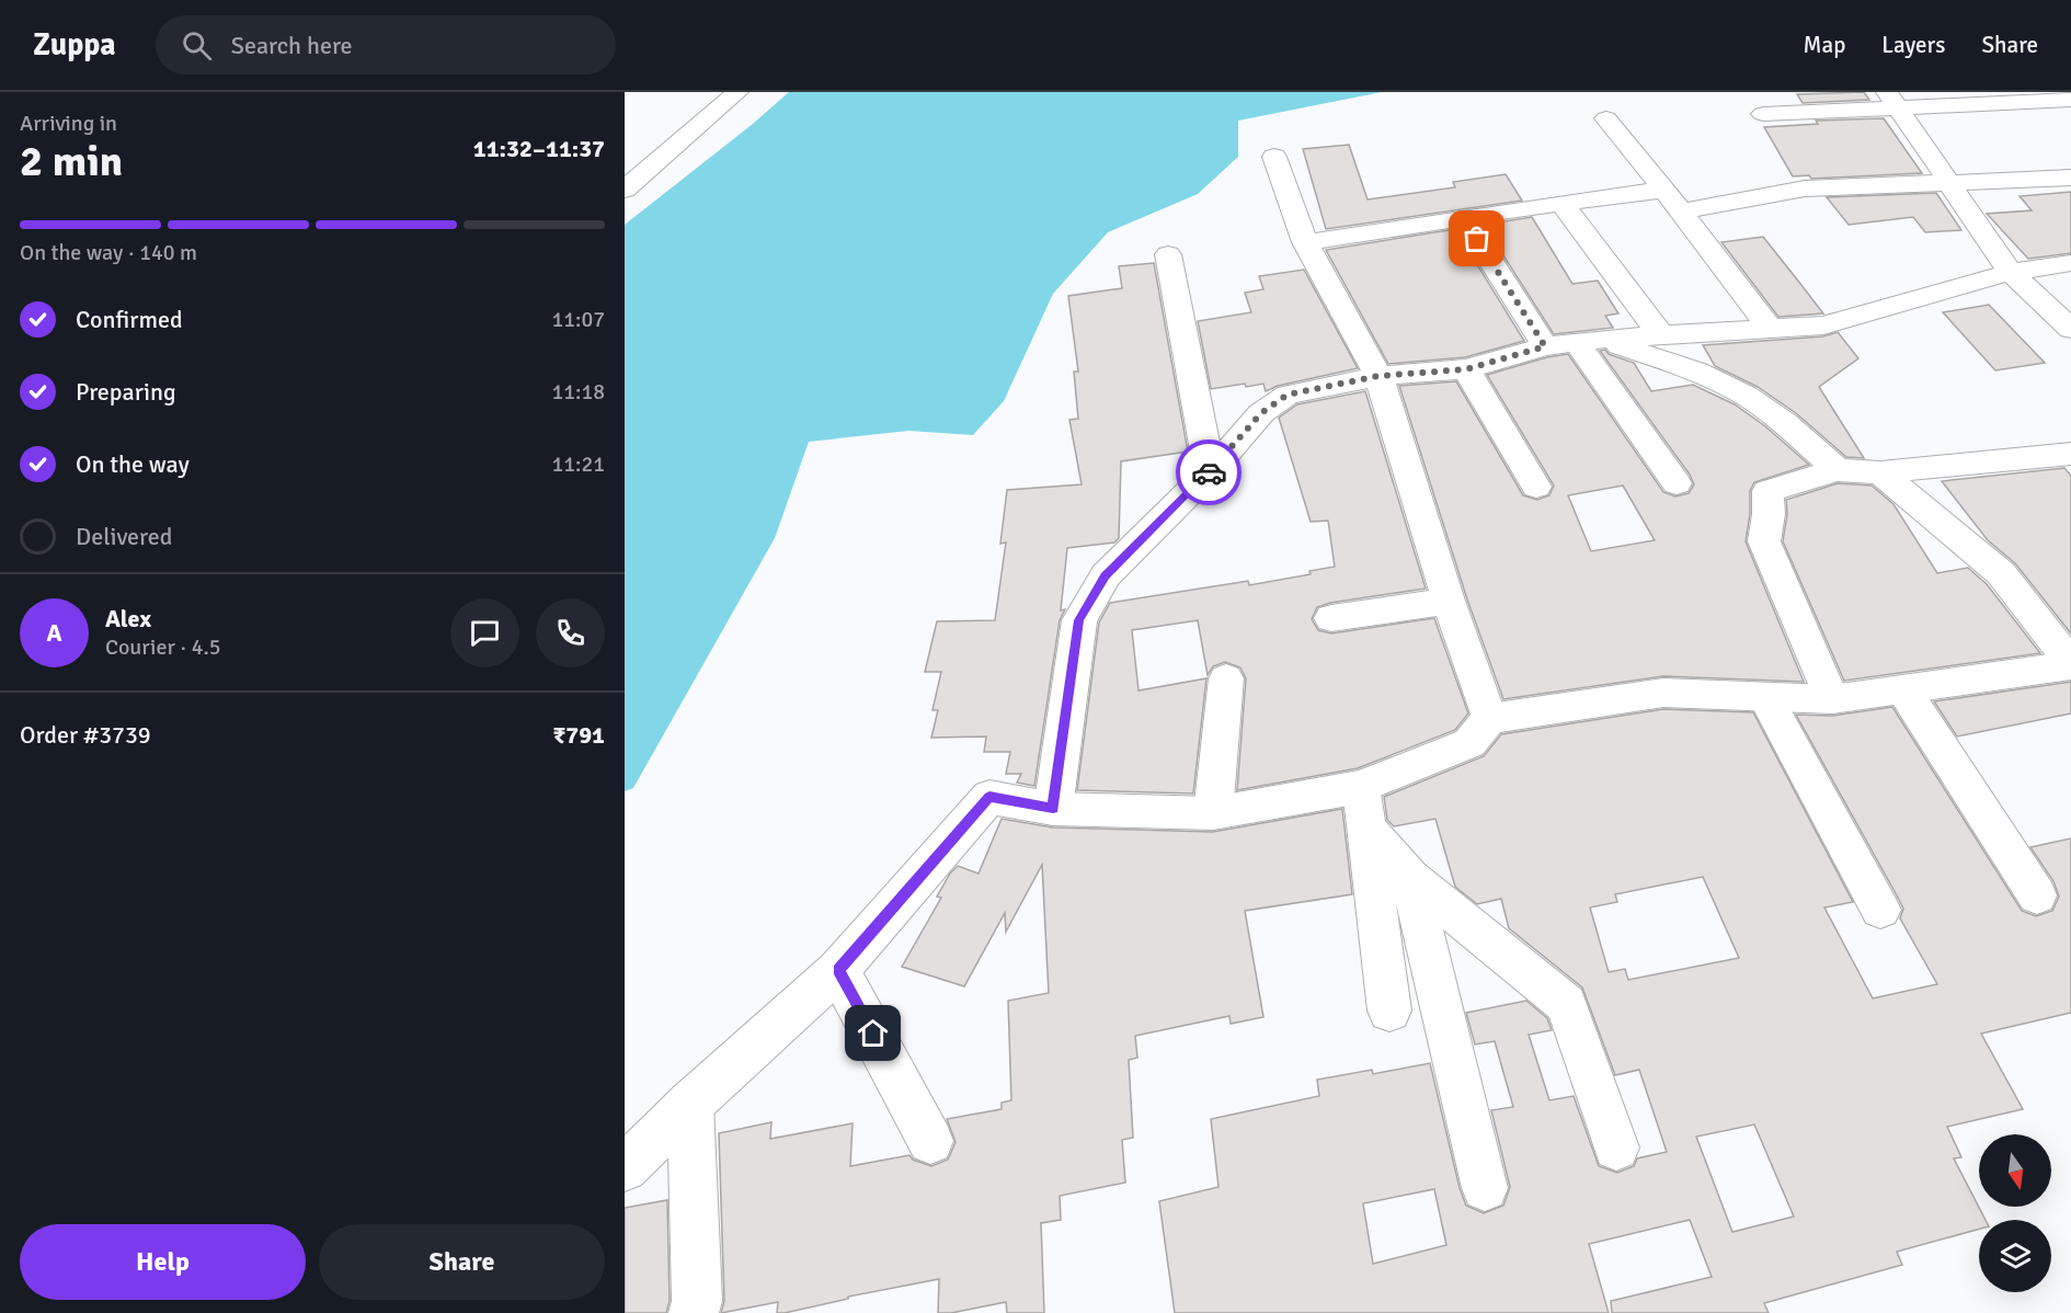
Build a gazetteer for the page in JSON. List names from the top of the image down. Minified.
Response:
{"north":"bottom","page":{"header":"Zuppa","search":"Search here","nav":["Map","Layers","Share"],"heading":["2 min","Arriving in","11:32–11:37"],"panel":["Alex","Courier · 4.5","Order #3739","₹791"],"bar":"On the way · 140 m","list":[["Confirmed","11:07"],["Preparing","11:18"],["On the way","11:21"],"Delivered"],"round":"A","buttons":["Help","Share"]}}
